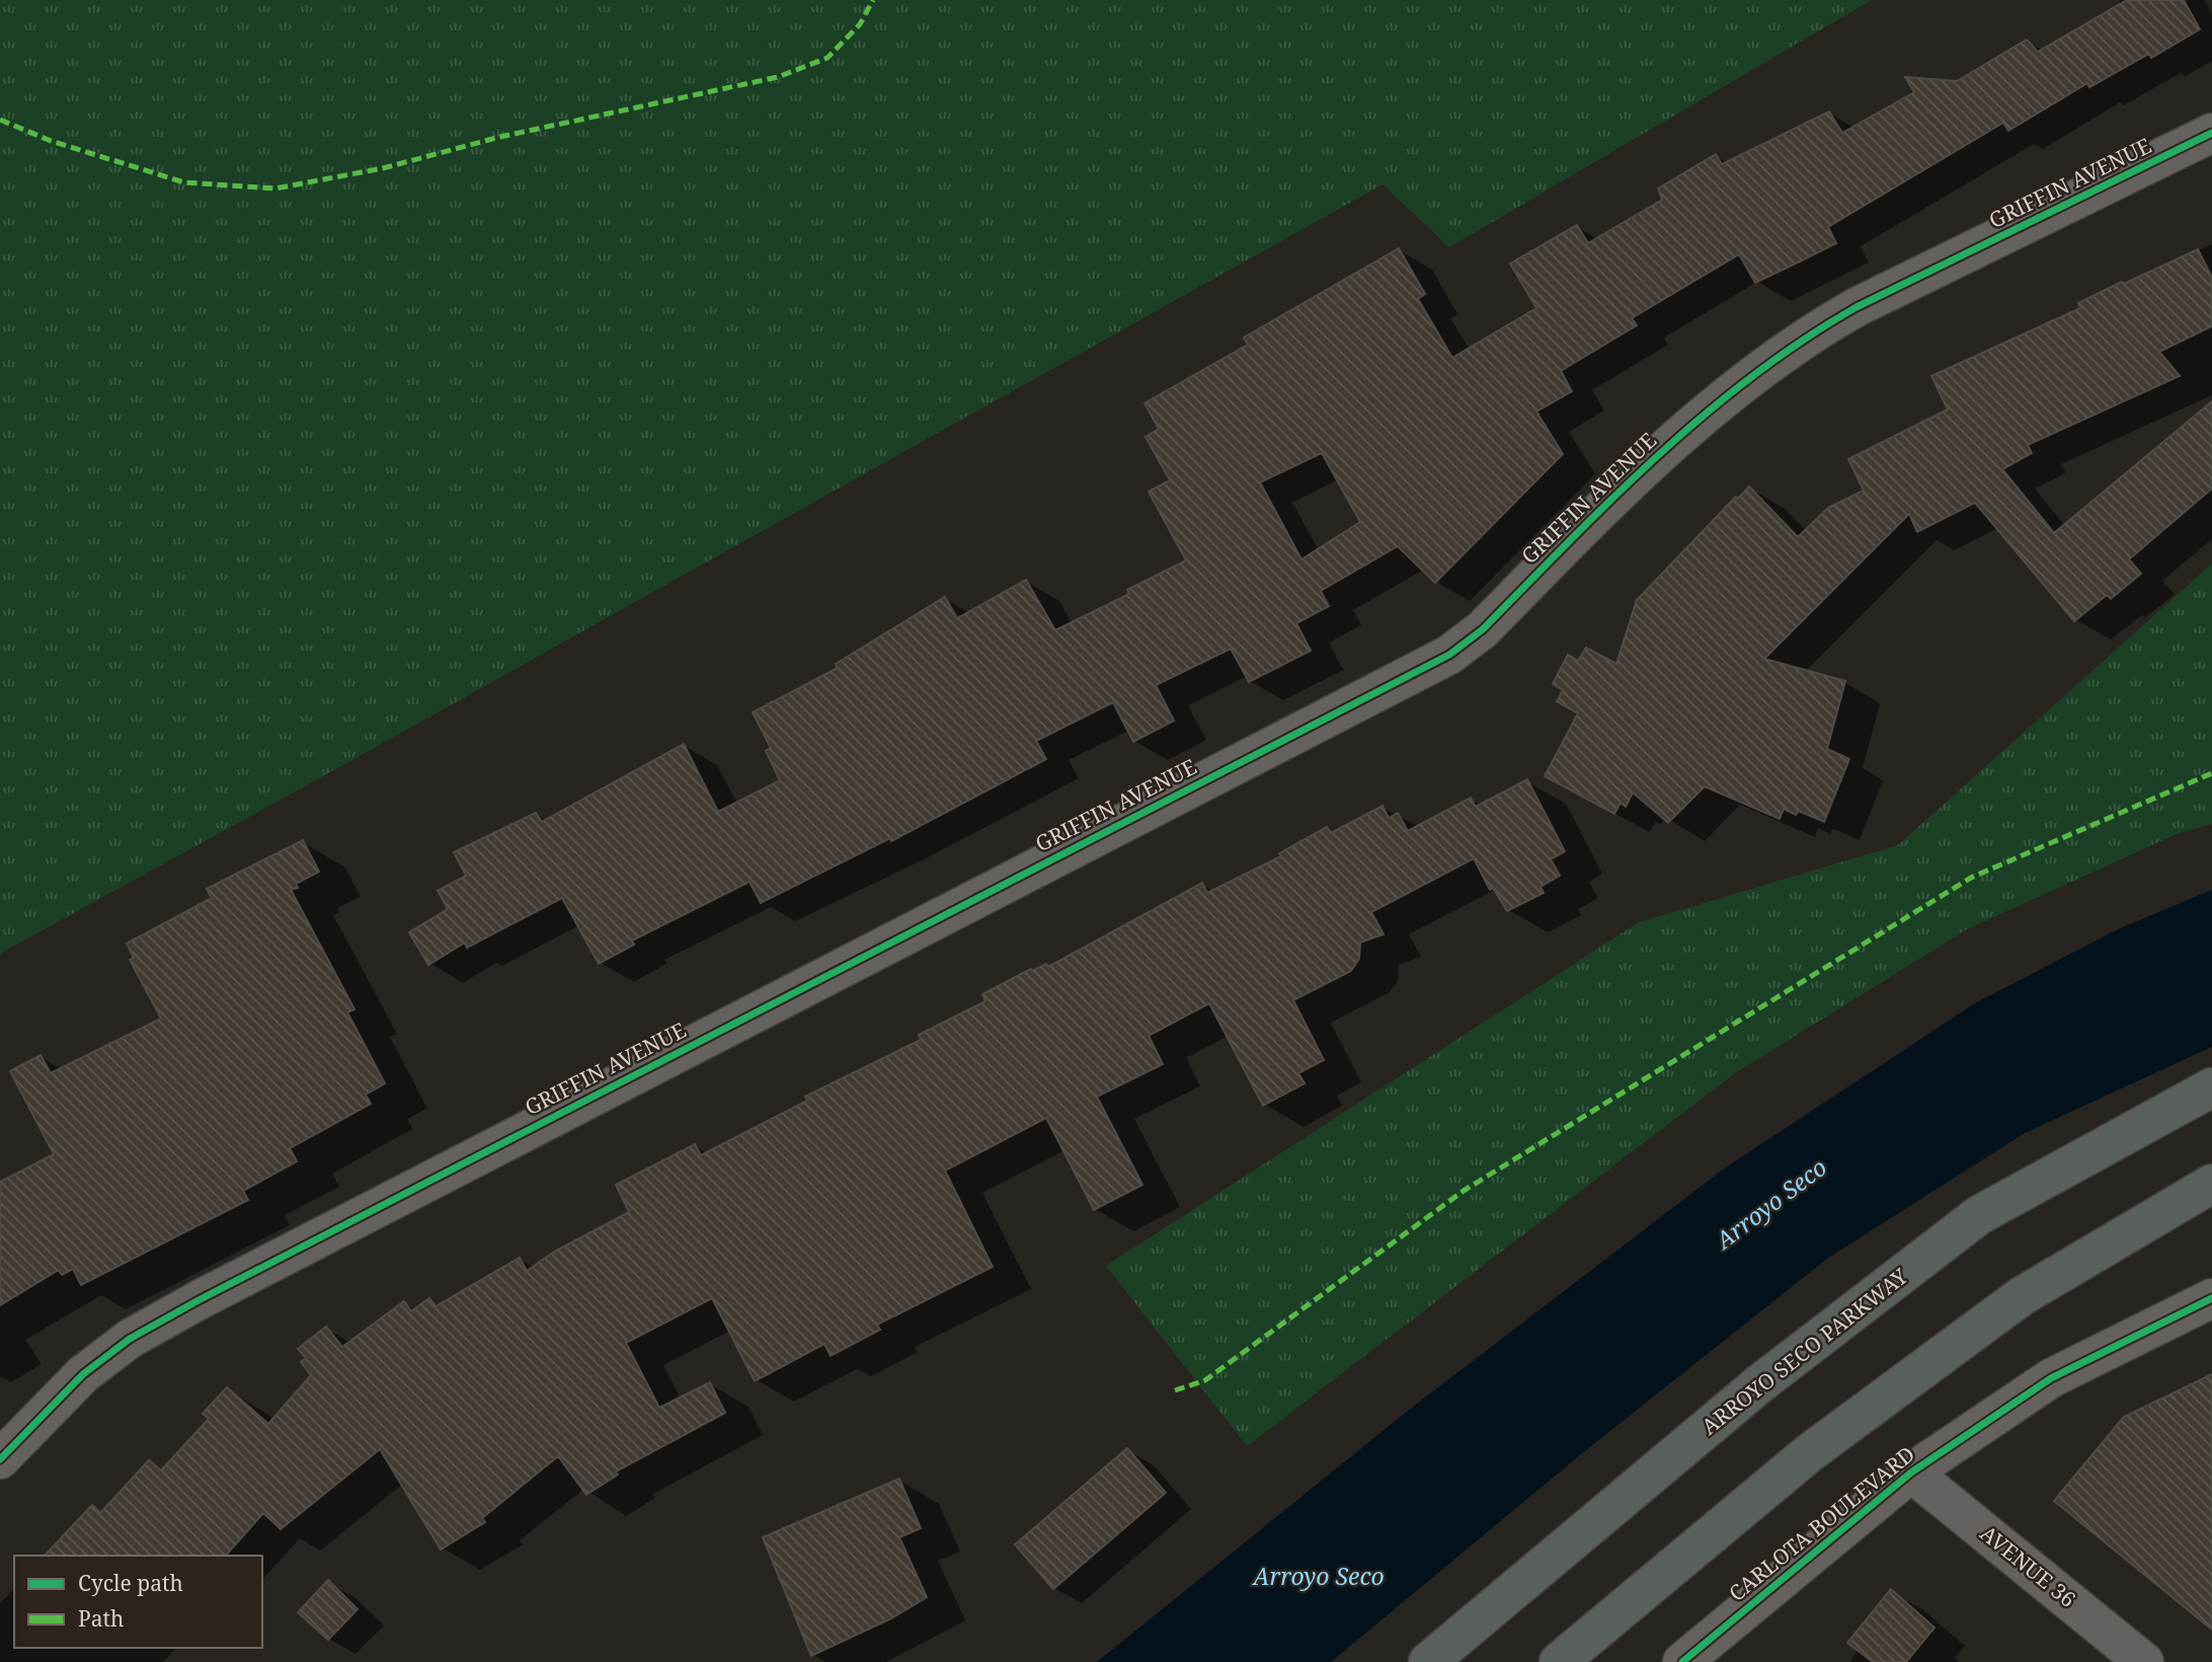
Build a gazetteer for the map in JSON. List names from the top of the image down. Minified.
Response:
{"streets":{"highway":["ARROYO SECO PARKWAY"],"street":["GRIFFIN AVENUE","CARLOTA BOULEVARD","AVENUE 36"]},"crossings":[["CARLOTA BOULEVARD","AVENUE 36"]],"water":["Arroyo Seco"],"legend":["Cycle path","Path"]}
